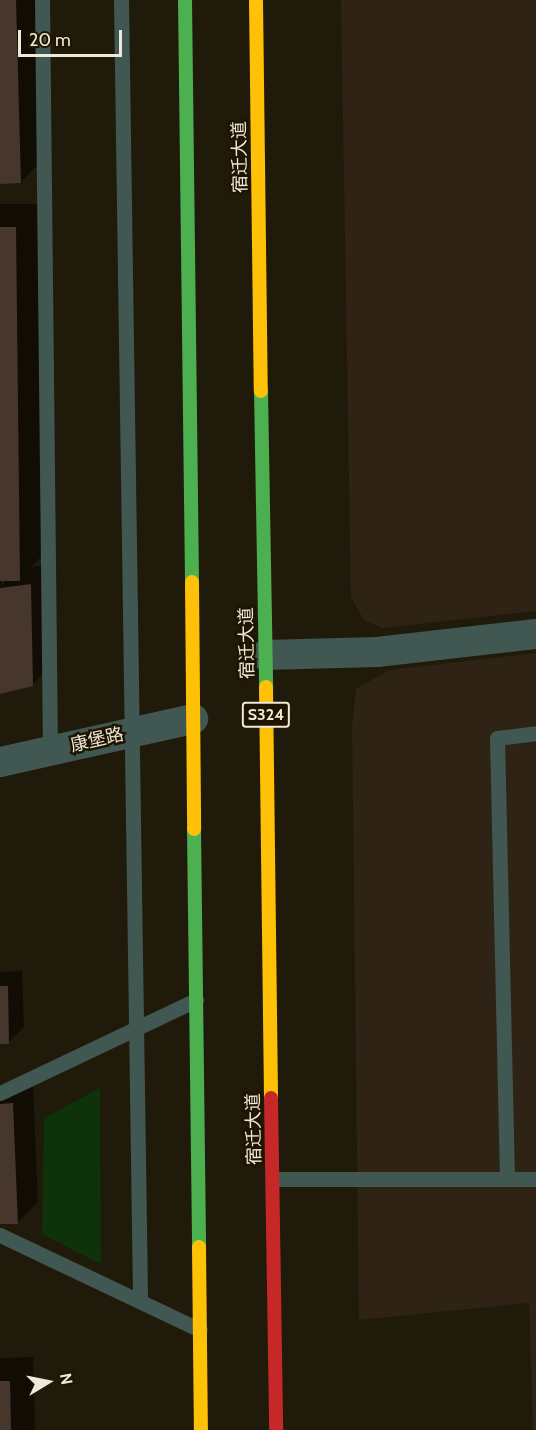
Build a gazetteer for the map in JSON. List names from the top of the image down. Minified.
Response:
{"streets":{"main road":["宿迁大道","S324"],"street":["康堡路"]},"scale_bar":"20 m","north":"right"}
